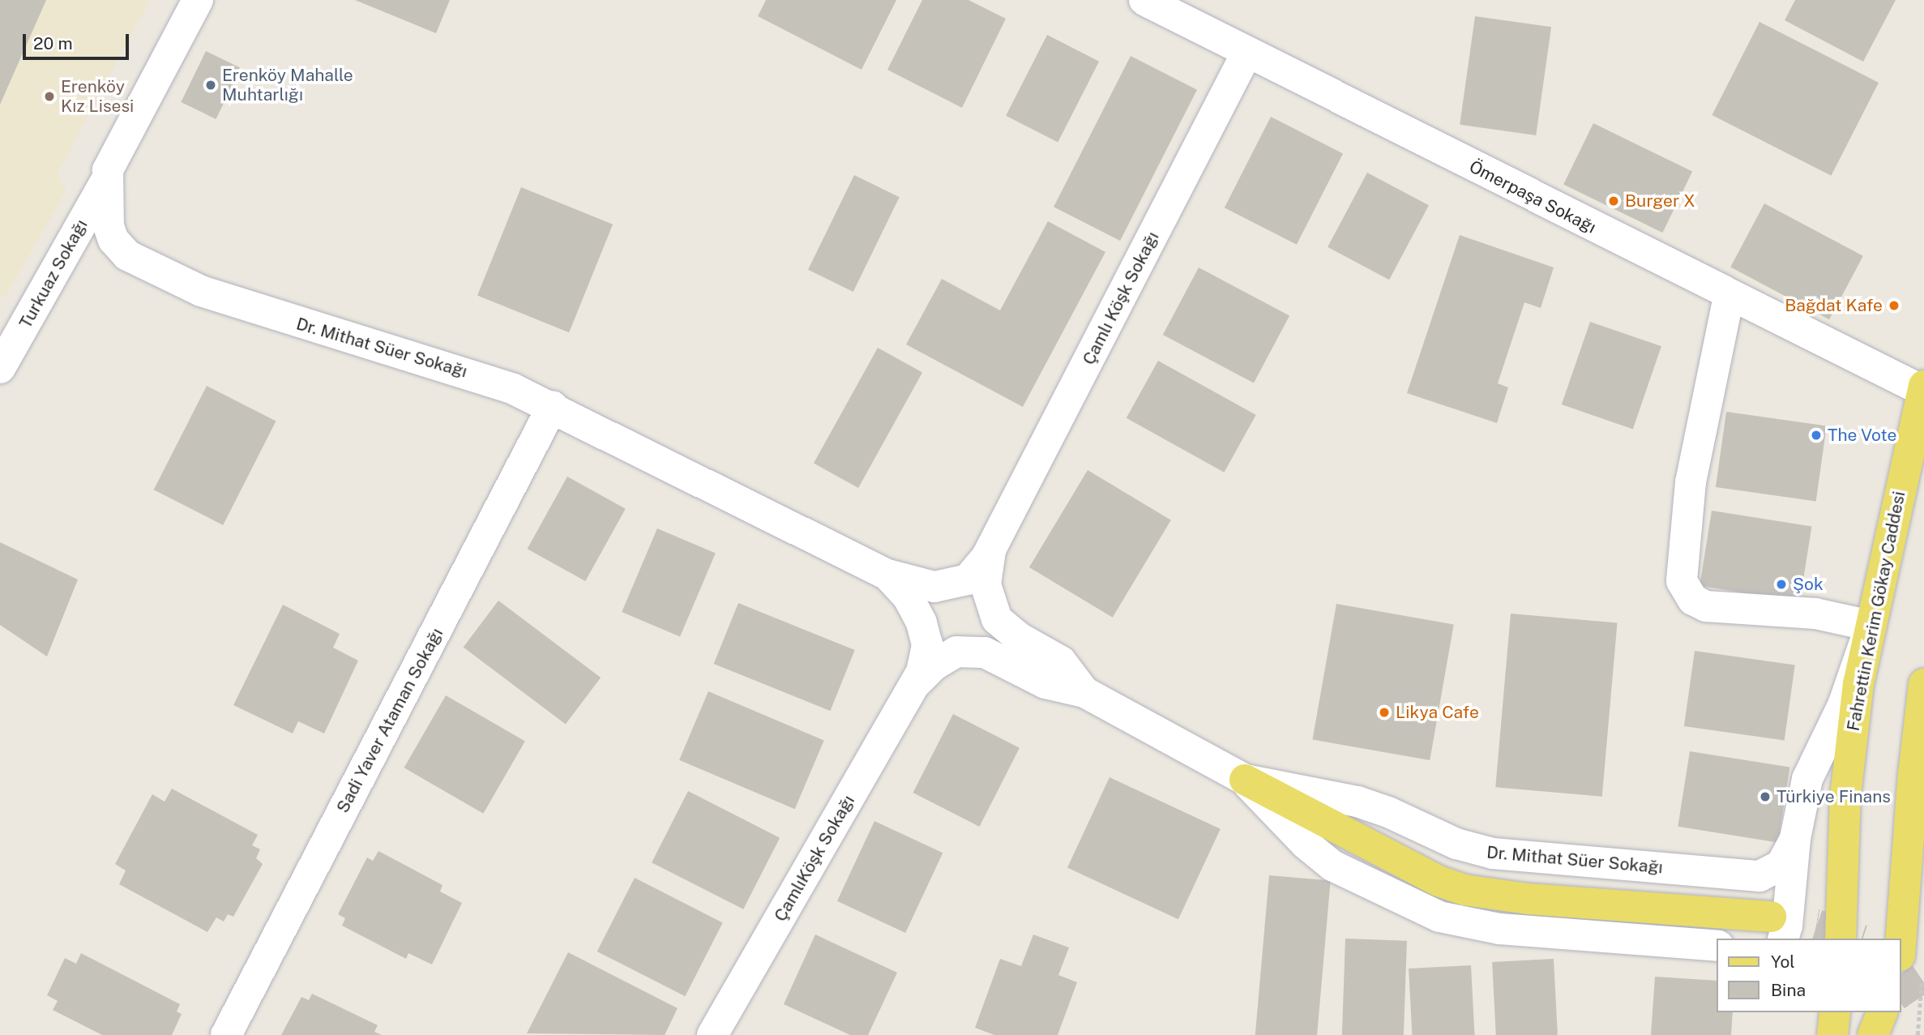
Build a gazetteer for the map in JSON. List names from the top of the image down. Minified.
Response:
{"streets":{"main road":["Dr. Mithat Süer Sokağı","Fahrettin Kerim Gökay Caddesi"],"street":["Ömerpaşa Sokağı","Turkuaz Sokağı","Çamlı Köşk Sokağı","Sadi Yaver Ataman Sokağı","ÇamlıKöşk Sokağı"]},"crossings":[["Ömerpaşa Sokağı","Çamlı Köşk Sokağı"],["Ömerpaşa Sokağı","Fahrettin Kerim Gökay Caddesi"],["Turkuaz Sokağı","Dr. Mithat Süer Sokağı"],["Çamlı Köşk Sokağı","Dr. Mithat Süer Sokağı"],["Dr. Mithat Süer Sokağı","Fahrettin Kerim Gökay Caddesi"],["Dr. Mithat Süer Sokağı","Sadi Yaver Ataman Sokağı"],["Dr. Mithat Süer Sokağı","ÇamlıKöşk Sokağı"]],"places":["Erenköy Mahalle Muhtarlığı","Erenköy Kız Lisesi","Burger X","Bağdat Kafe","The Vote","Şok","Likya Cafe","Türkiye Finans"],"legend":["Yol","Bina"],"scale_bar":"20 m"}
